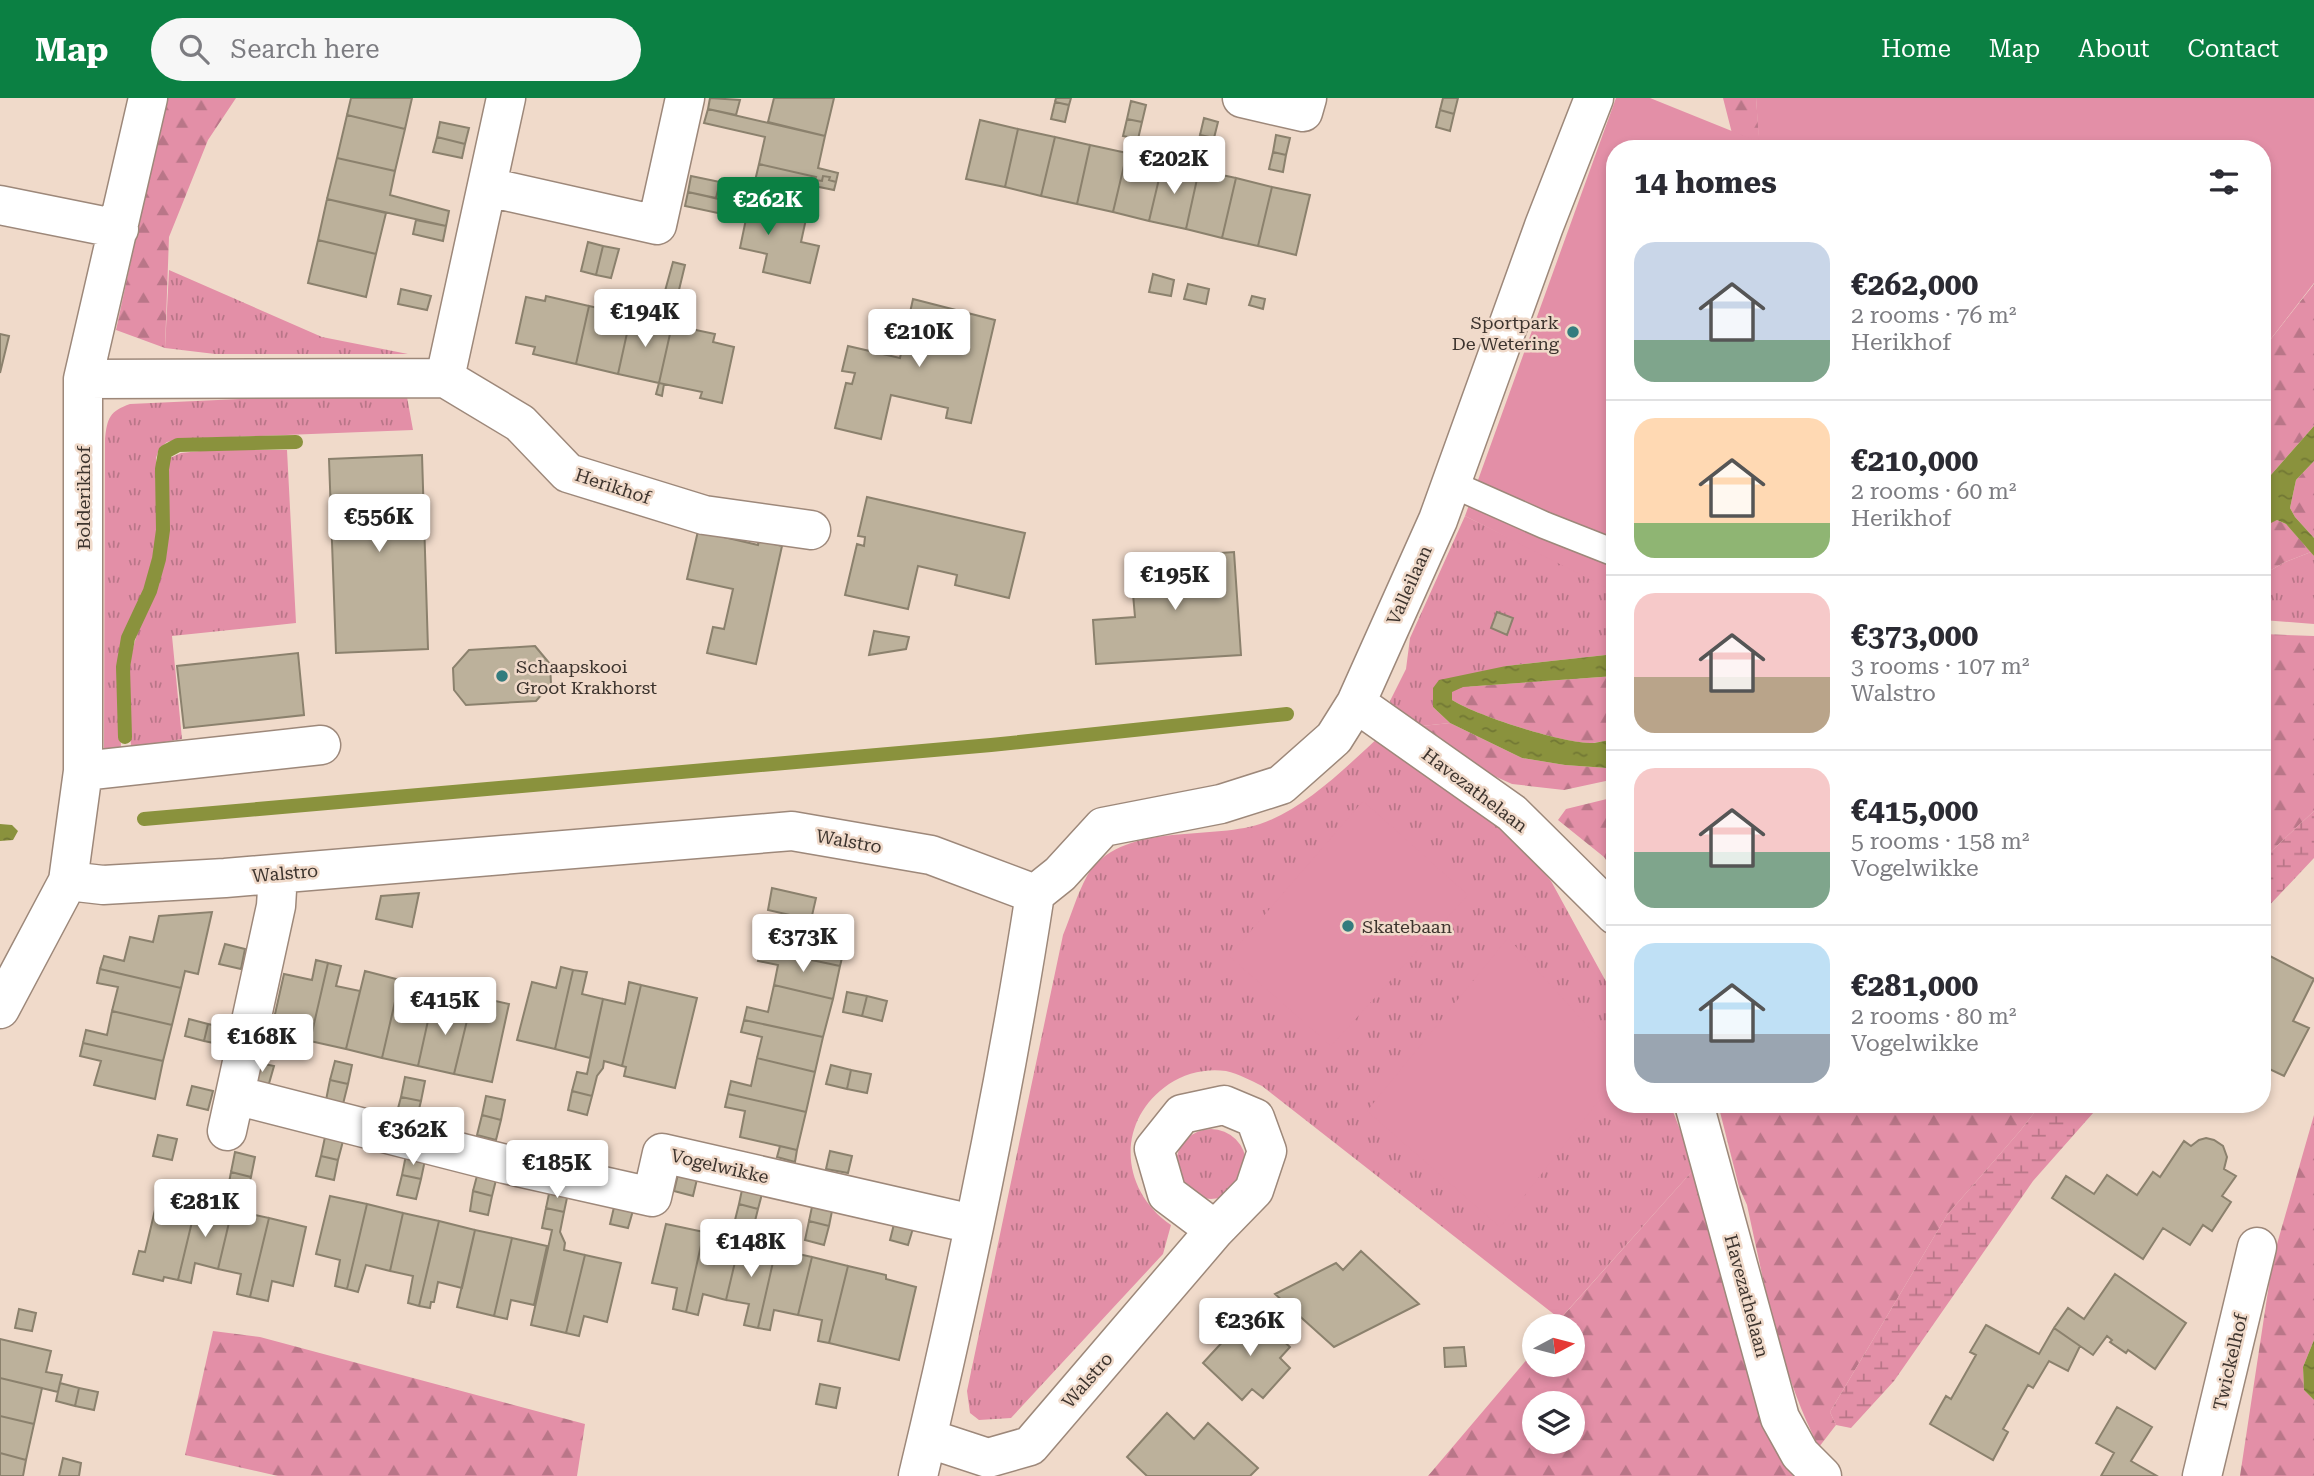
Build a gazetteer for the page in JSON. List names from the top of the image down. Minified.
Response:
{"streets":{"street":["Herikhof","Bolderikhof","Valleilaan","Havezathelaan","Walstro","Vogelwikke","Twickelhof"]},"crossings":[["Bolderikhof","Walstro"],["Valleilaan","Havezathelaan"],["Valleilaan","Walstro"],["Walstro","Vogelwikke"]],"places":["Sportpark De Wetering","Schaapskooi Groot Krakhorst","Skatebaan"],"north":"right","page":{"header":"Map","search":"Search here","nav":["Home","Map","About","Contact"],"price":["€202K","€262K","€194K","€210K","€556K","€195K","€373K","€415K","€168K","€362K","€185K","€281K","€148K","€236K"],"heading":"14 homes","list":[{"name":"€262,000","note":"2 rooms · 76 m² · Herikhof"},{"name":"€210,000","note":"2 rooms · 60 m² · Herikhof"},{"name":"€373,000","note":"3 rooms · 107 m² · Walstro"},{"name":"€415,000","note":"5 rooms · 158 m² · Vogelwikke"},{"name":"€281,000","note":"2 rooms · 80 m² · Vogelwikke"}]}}
